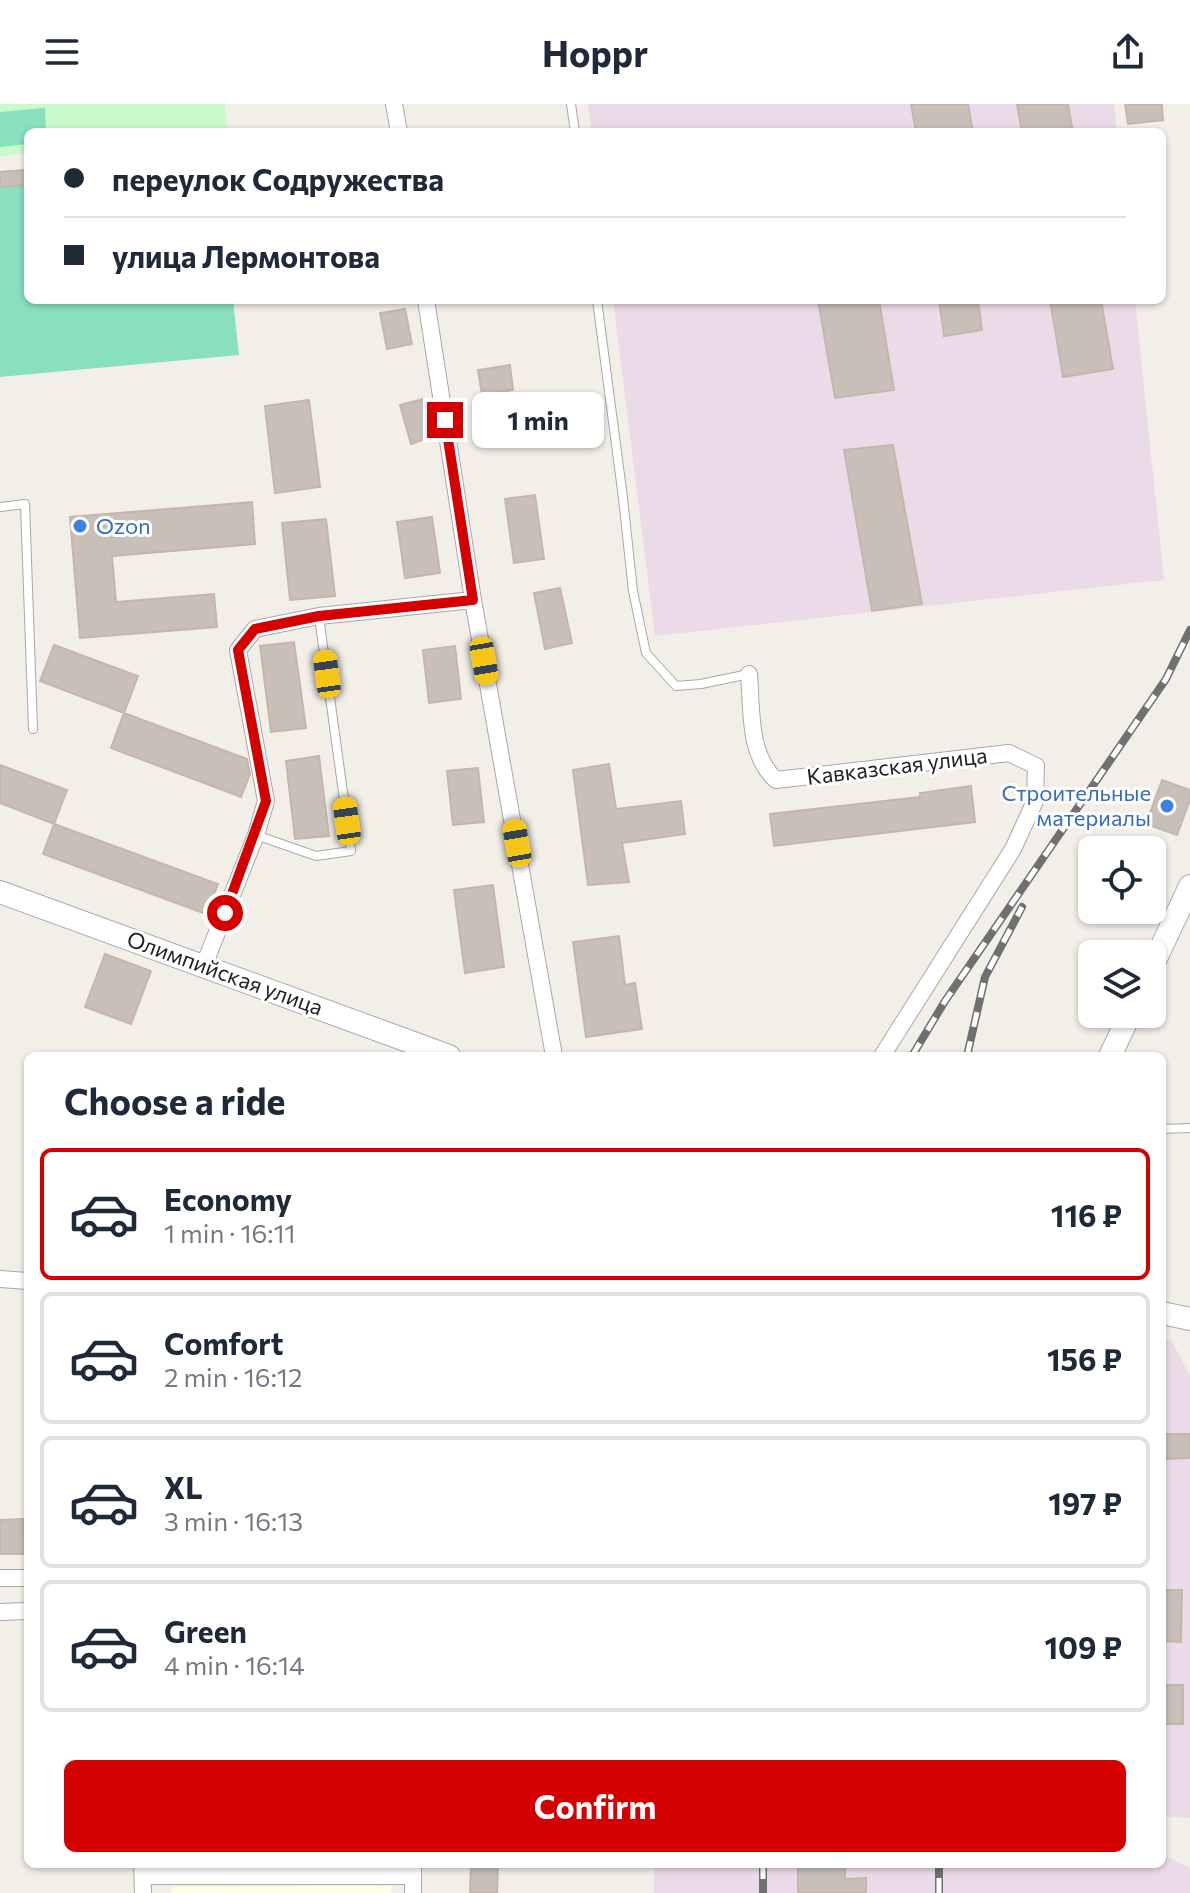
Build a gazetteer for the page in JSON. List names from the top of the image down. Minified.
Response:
{"streets":{"street":["Кавказская улица","Олимпийская улица"]},"places":["Ozon","Строительные материалы"],"page":{"header":"Hoppr","banner":["переулок Содружества","улица Лермонтова"],"bubble":"1 min","heading":"Choose a ride","list":[{"name":"Economy","note":"1 min · 16:11","value":"116 ₽"},{"name":"Comfort","note":"2 min · 16:12","value":"156 ₽"},{"name":"XL","note":"3 min · 16:13","value":"197 ₽"},{"name":"Green","note":"4 min · 16:14","value":"109 ₽"}],"buttons":"Confirm"}}
